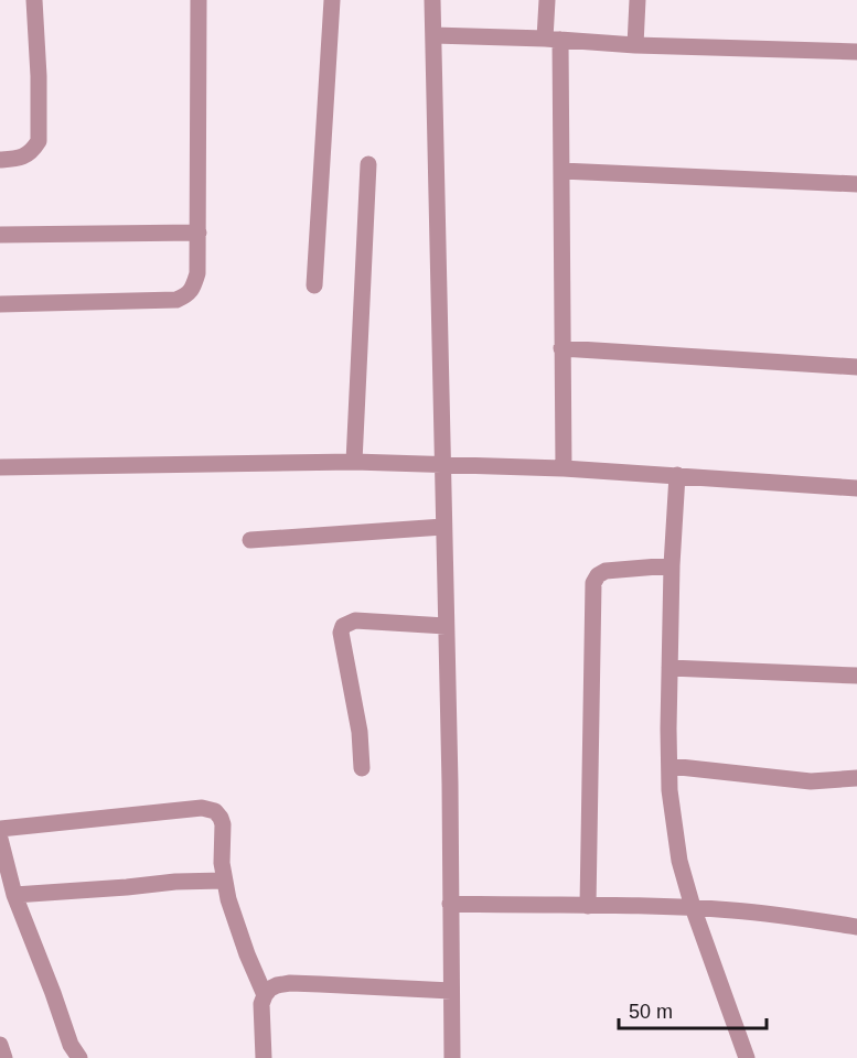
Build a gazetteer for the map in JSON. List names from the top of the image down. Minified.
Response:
{"scale_bar":"50 m"}
